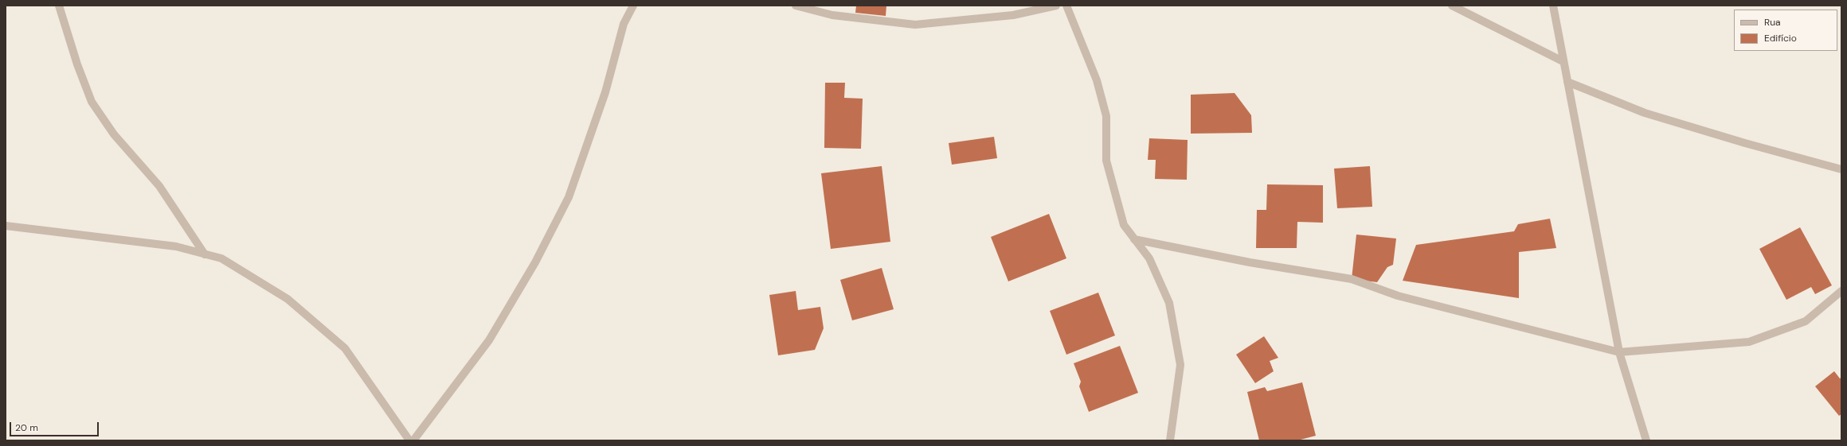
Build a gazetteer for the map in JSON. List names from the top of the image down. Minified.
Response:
{"legend":["Rua","Edifício"],"scale_bar":"20 m"}
